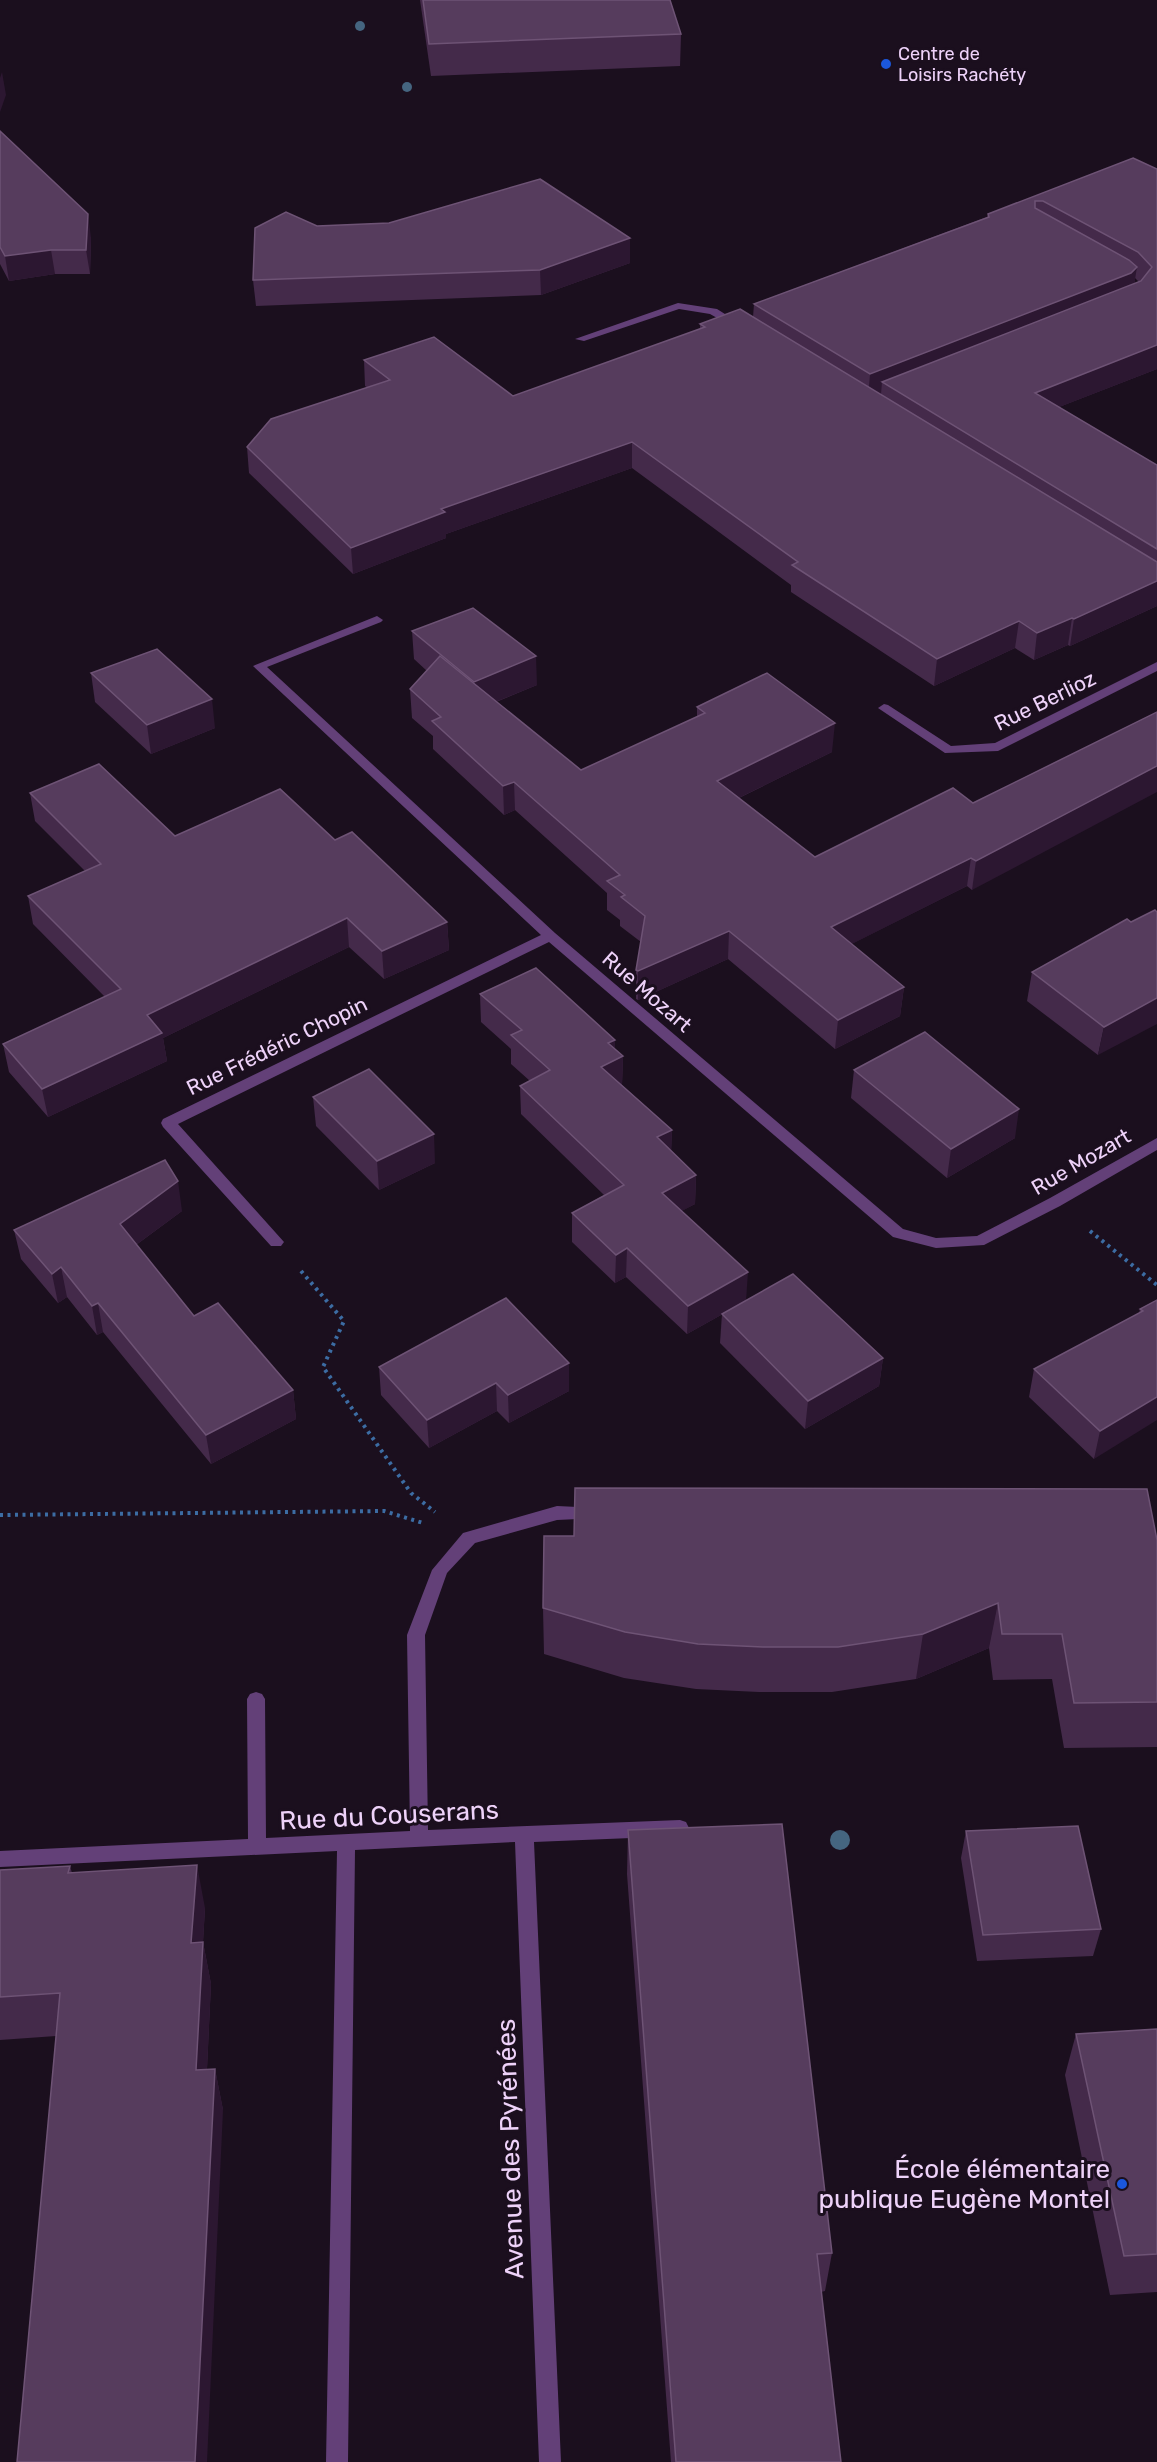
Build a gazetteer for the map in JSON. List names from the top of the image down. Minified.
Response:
{"streets":{"street":["Rue Berlioz","Rue Mozart","Rue Frédéric Chopin","Rue du Couserans","Avenue des Pyrénées"]},"crossings":[["Rue Mozart","Rue Frédéric Chopin"],["Rue du Couserans","Avenue des Pyrénées"]],"places":["Centre de Loisirs Rachéty","École élémentaire publique Eugène Montel"]}
